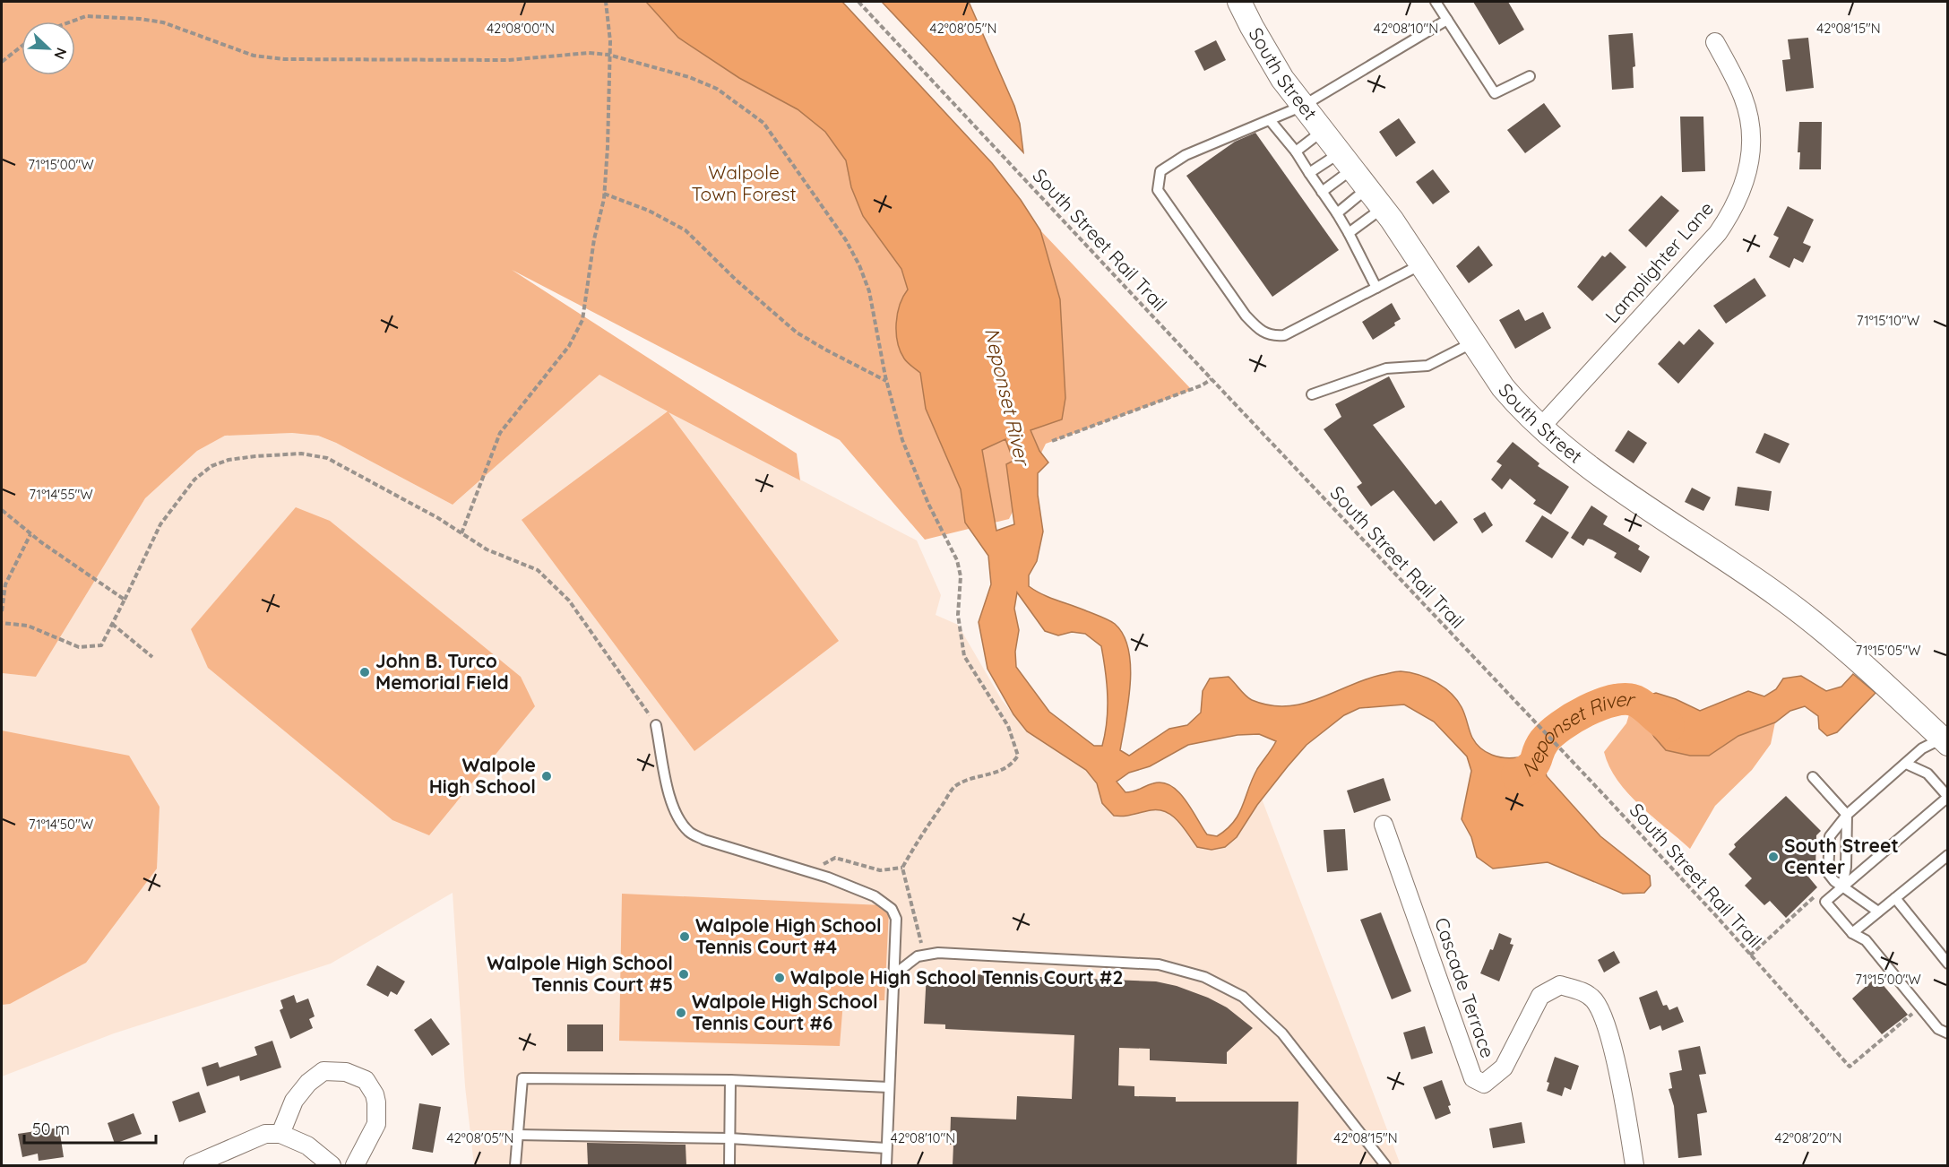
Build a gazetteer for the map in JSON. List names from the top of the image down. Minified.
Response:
{"streets":{"street":["South Street","Lamplighter Lane","Cascade Terrace"],"path":["South Street Rail Trail"]},"crossings":[["South Street","Lamplighter Lane"]],"water":["Neponset River"],"parks":["Walpole Town Forest"],"places":["John B. Turco Memorial Field","Walpole High School","South Street Center","Walpole High School Tennis Court #4","Walpole High School Tennis Court #5","Walpole High School Tennis Court #2","Walpole High School Tennis Court #6"],"scale_bar":"50 m","north":"bottom right","coordinates":["42°08'00\"N","42°08'05\"N","42°08'10\"N","42°08'15\"N","71°15'00\"W","71°15'10\"W","71°14'55\"W","71°15'05\"W","71°14'50\"W","42°08'20\"N"]}
